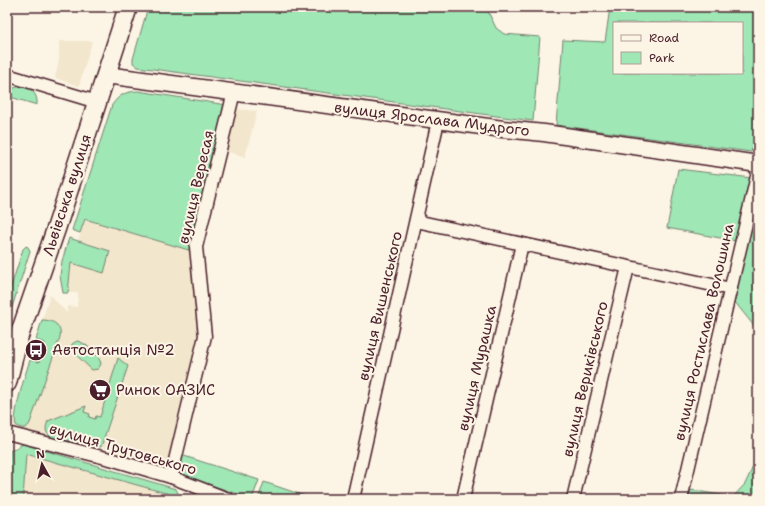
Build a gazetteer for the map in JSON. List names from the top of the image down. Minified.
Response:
{"streets":{"main road":["вулиця Ярослава Мудрого","Львівська вулиця"],"street":["вулиця Вересая","вулиця Вишенського","вулиця Ростислава Волошина","вулиця Мурашка","вулиця Вериківського","вулиця Трутовського"]},"crossings":[["вулиця Ярослава Мудрого","вулиця Вересая"],["вулиця Ярослава Мудрого","Львівська вулиця"],["вулиця Ярослава Мудрого","вулиця Вишенського"],["вулиця Вересая","вулиця Трутовського"]],"places":{"bus stop":["Автостанція №2"],"supermarket":["Ринок ОАЗИС"]},"legend":["Road","Park"],"north":"top"}
